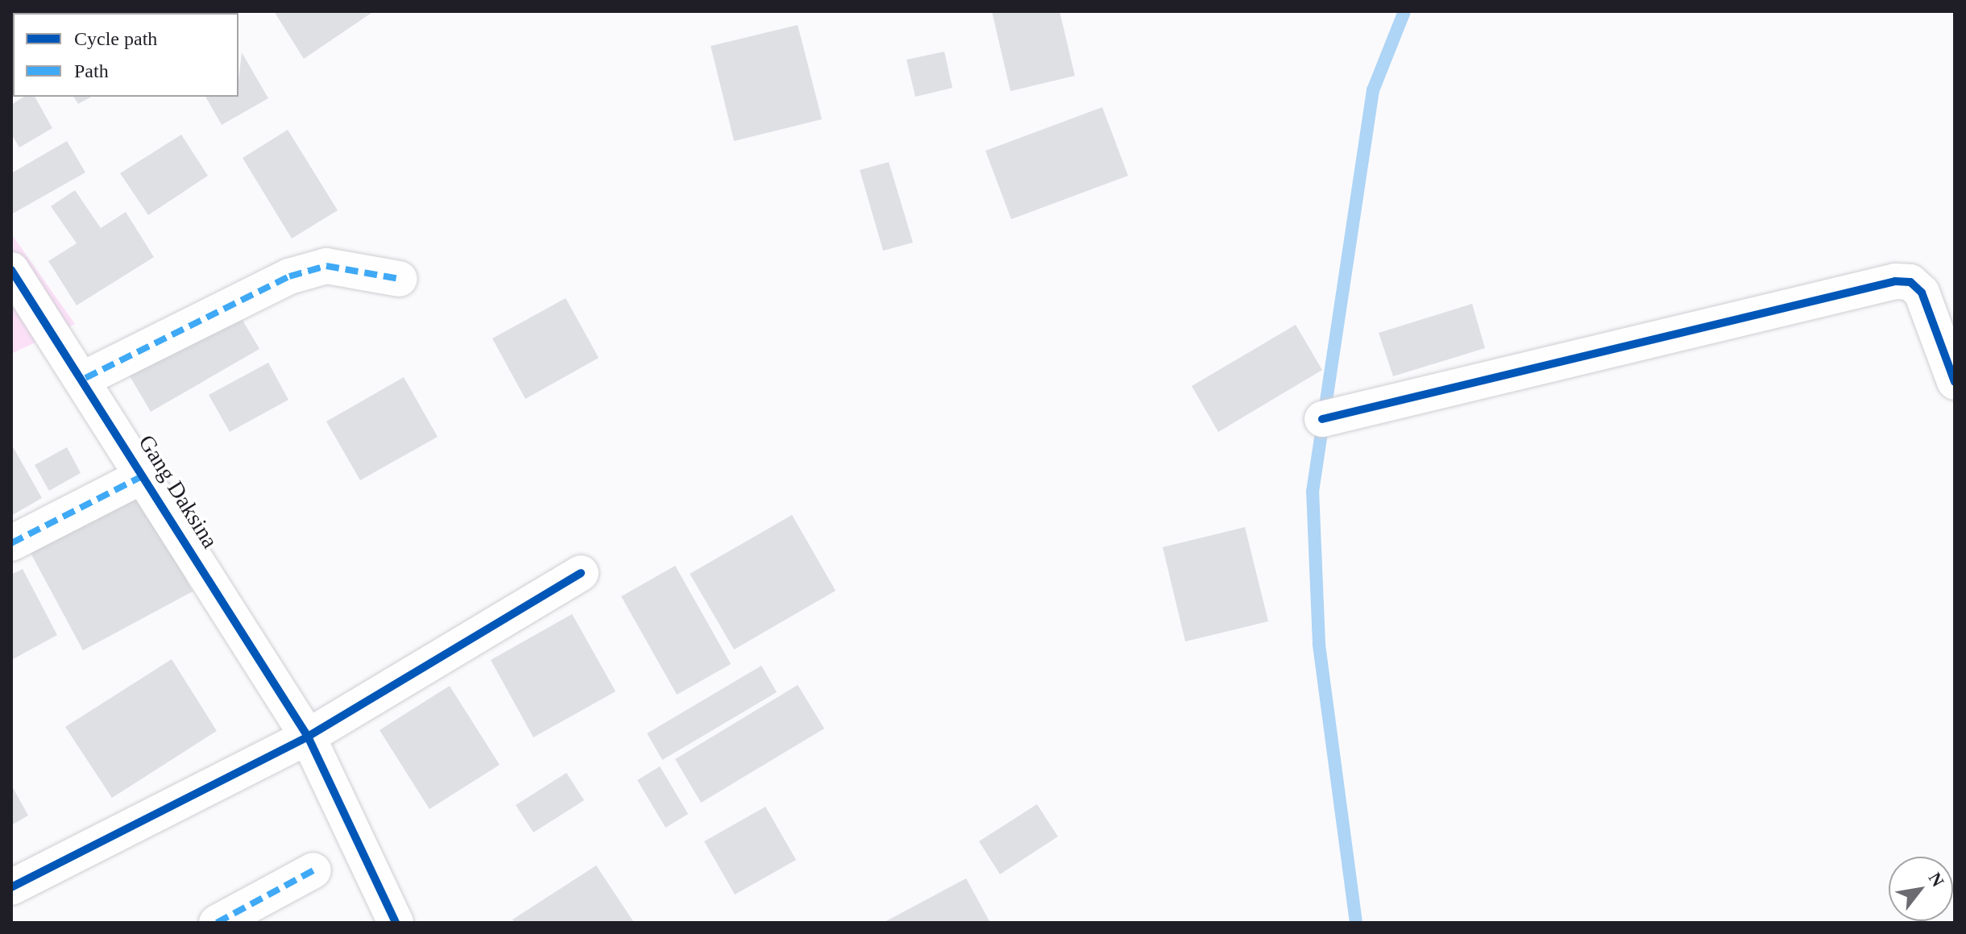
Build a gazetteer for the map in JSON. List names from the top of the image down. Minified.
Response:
{"streets":{"street":["Gang Daksina"]},"legend":["Cycle path","Path"],"north":"top right"}
